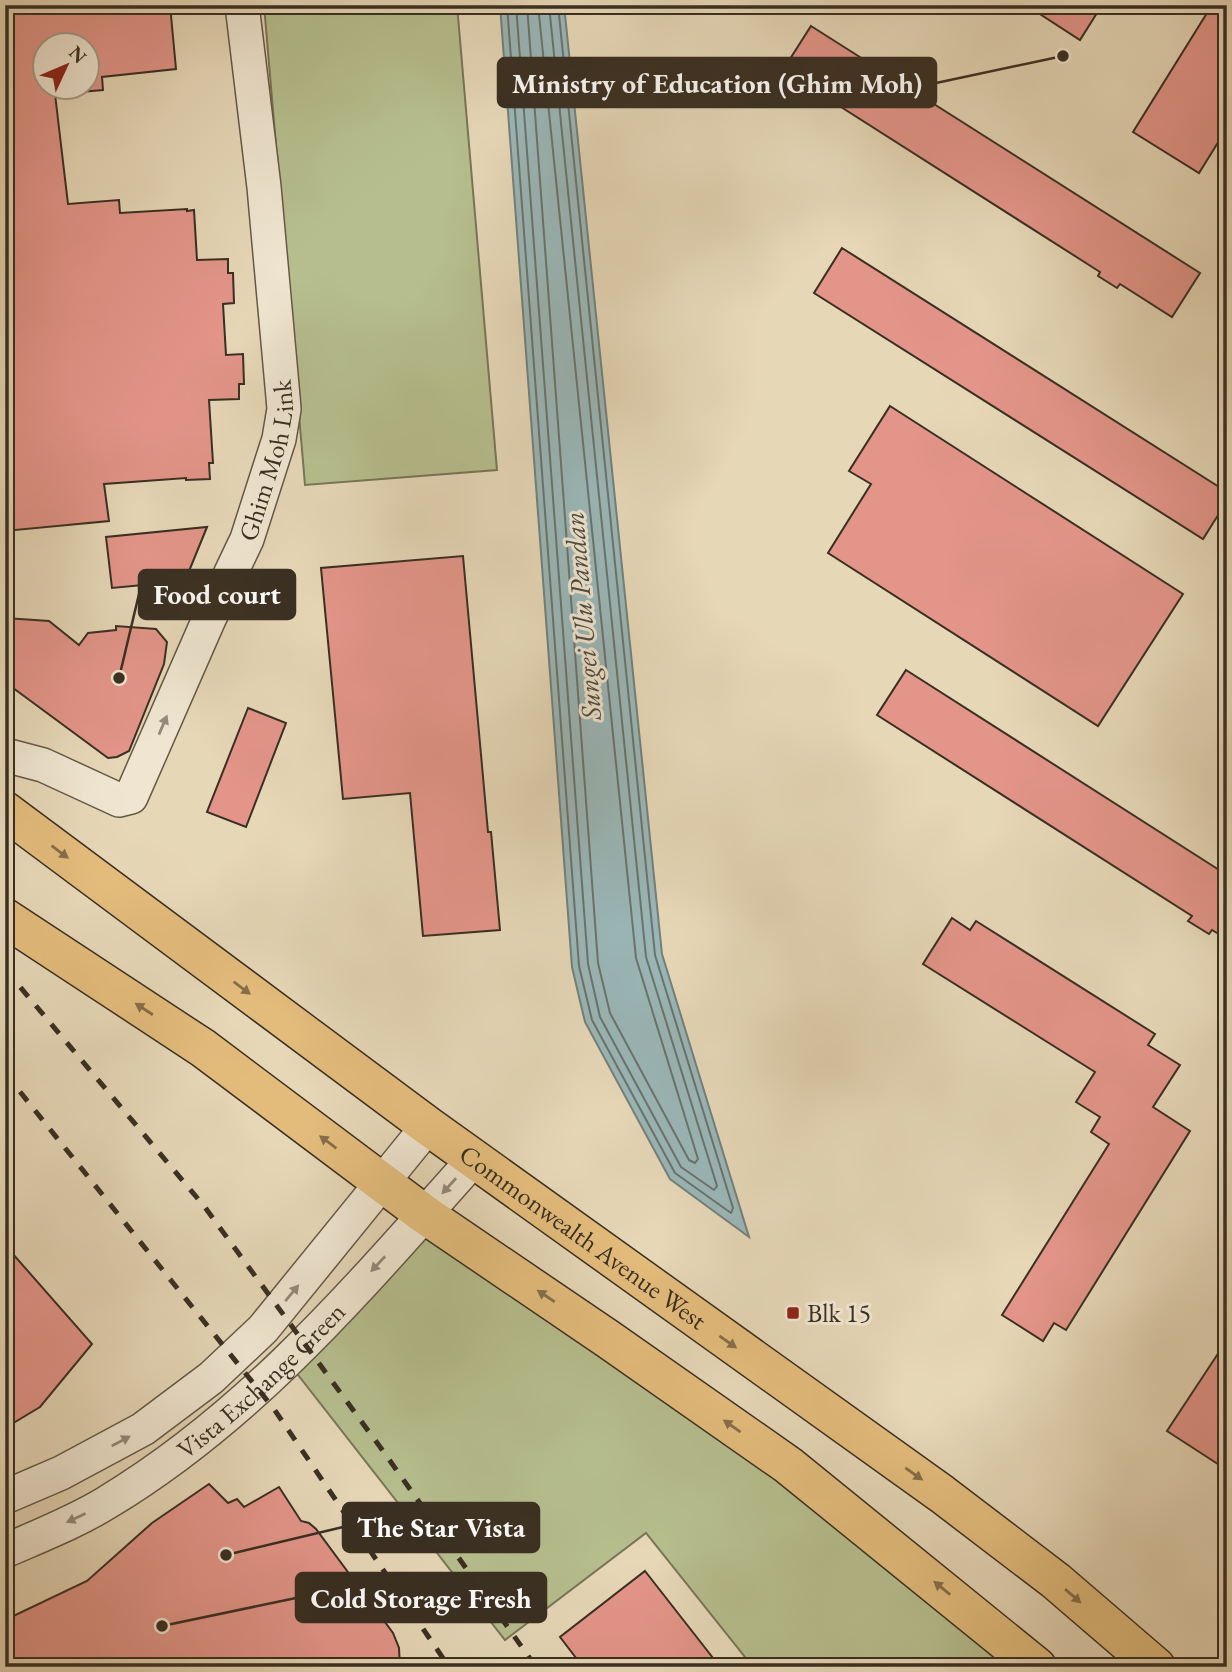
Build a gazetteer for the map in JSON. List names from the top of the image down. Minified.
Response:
{"streets":{"main road":["Commonwealth Avenue West"],"street":["Ghim Moh Link","Vista Exchange Green"]},"crossings":[["Commonwealth Avenue West","Vista Exchange Green"]],"one_way":["Ghim Moh Link"],"water":["Sungei Ulu Pandan"],"places":{"other":["Ministry of Education (Ghim Moh)","Food court","The Star Vista","Cold Storage Fresh"],"transit":["Blk 15"]},"north":"top right"}
